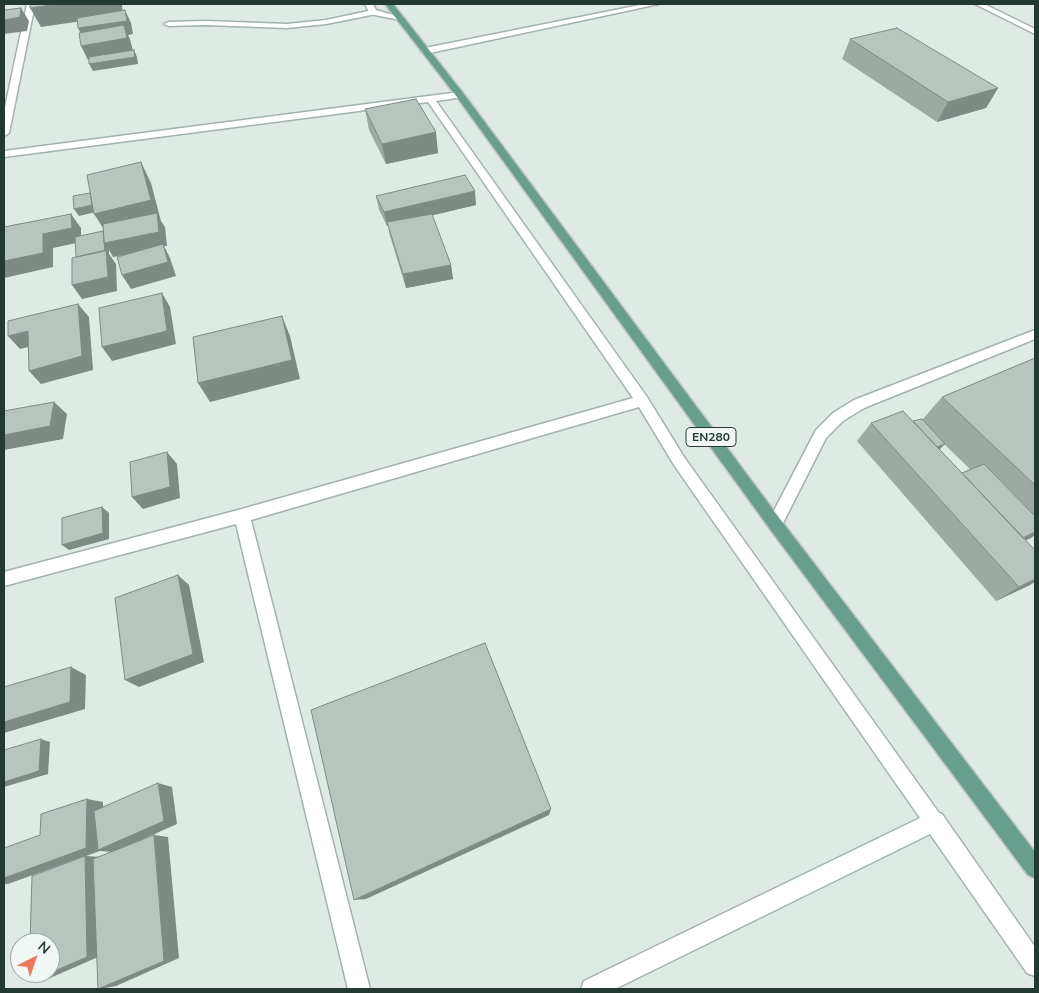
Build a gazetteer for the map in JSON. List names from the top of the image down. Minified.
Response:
{"streets":{"main road":["EN280"]},"north":"top right"}
